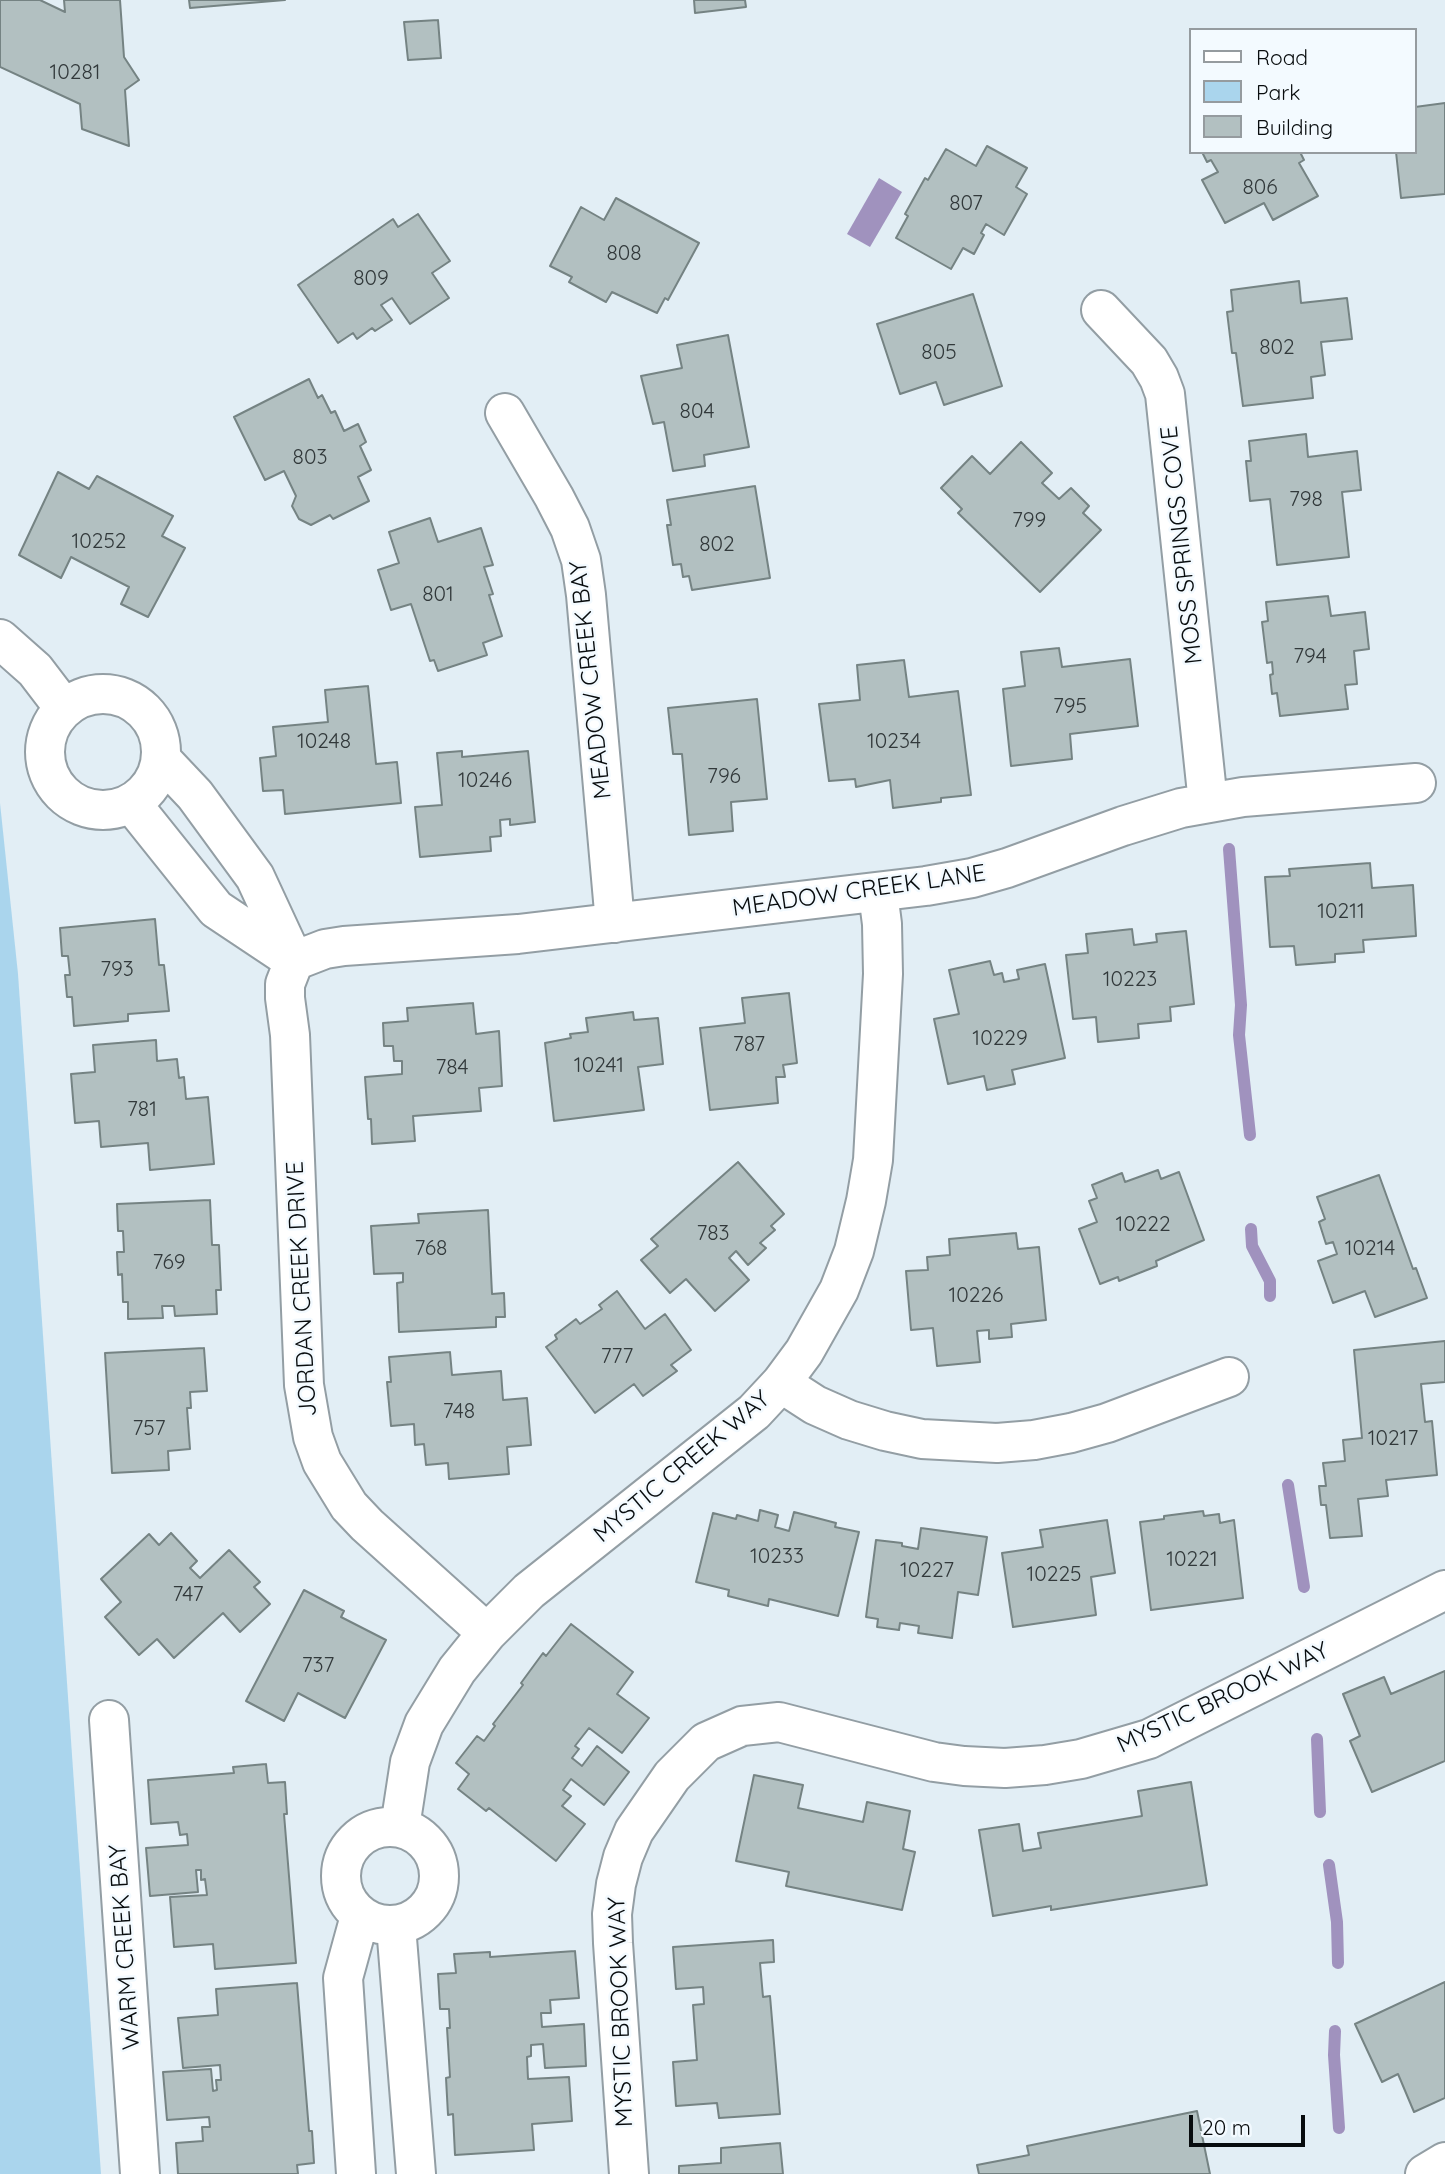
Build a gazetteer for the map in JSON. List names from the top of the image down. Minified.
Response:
{"streets":{"street":["MOSS SPRINGS COVE","MEADOW CREEK BAY","MEADOW CREEK LANE","JORDAN CREEK DRIVE","MYSTIC CREEK WAY","MYSTIC BROOK WAY","WARM CREEK BAY"]},"crossings":[["MOSS SPRINGS COVE","MEADOW CREEK LANE"],["MEADOW CREEK BAY","MEADOW CREEK LANE"],["MEADOW CREEK LANE","JORDAN CREEK DRIVE"],["MEADOW CREEK LANE","MYSTIC CREEK WAY"],["JORDAN CREEK DRIVE","MYSTIC CREEK WAY"]],"house_numbers":["10281","806","807","808","809","802","805","804","803","798","799","10252","802","801","794","795","10248","10234","796","10246","10211","793","10223","10229","787","10241","784","781","10222","783","768","10214","769","10226","777","748","757","10217","10233","10221","10227","10225","747","737"],"legend":["Road","Park","Building"],"scale_bar":"20 m"}
